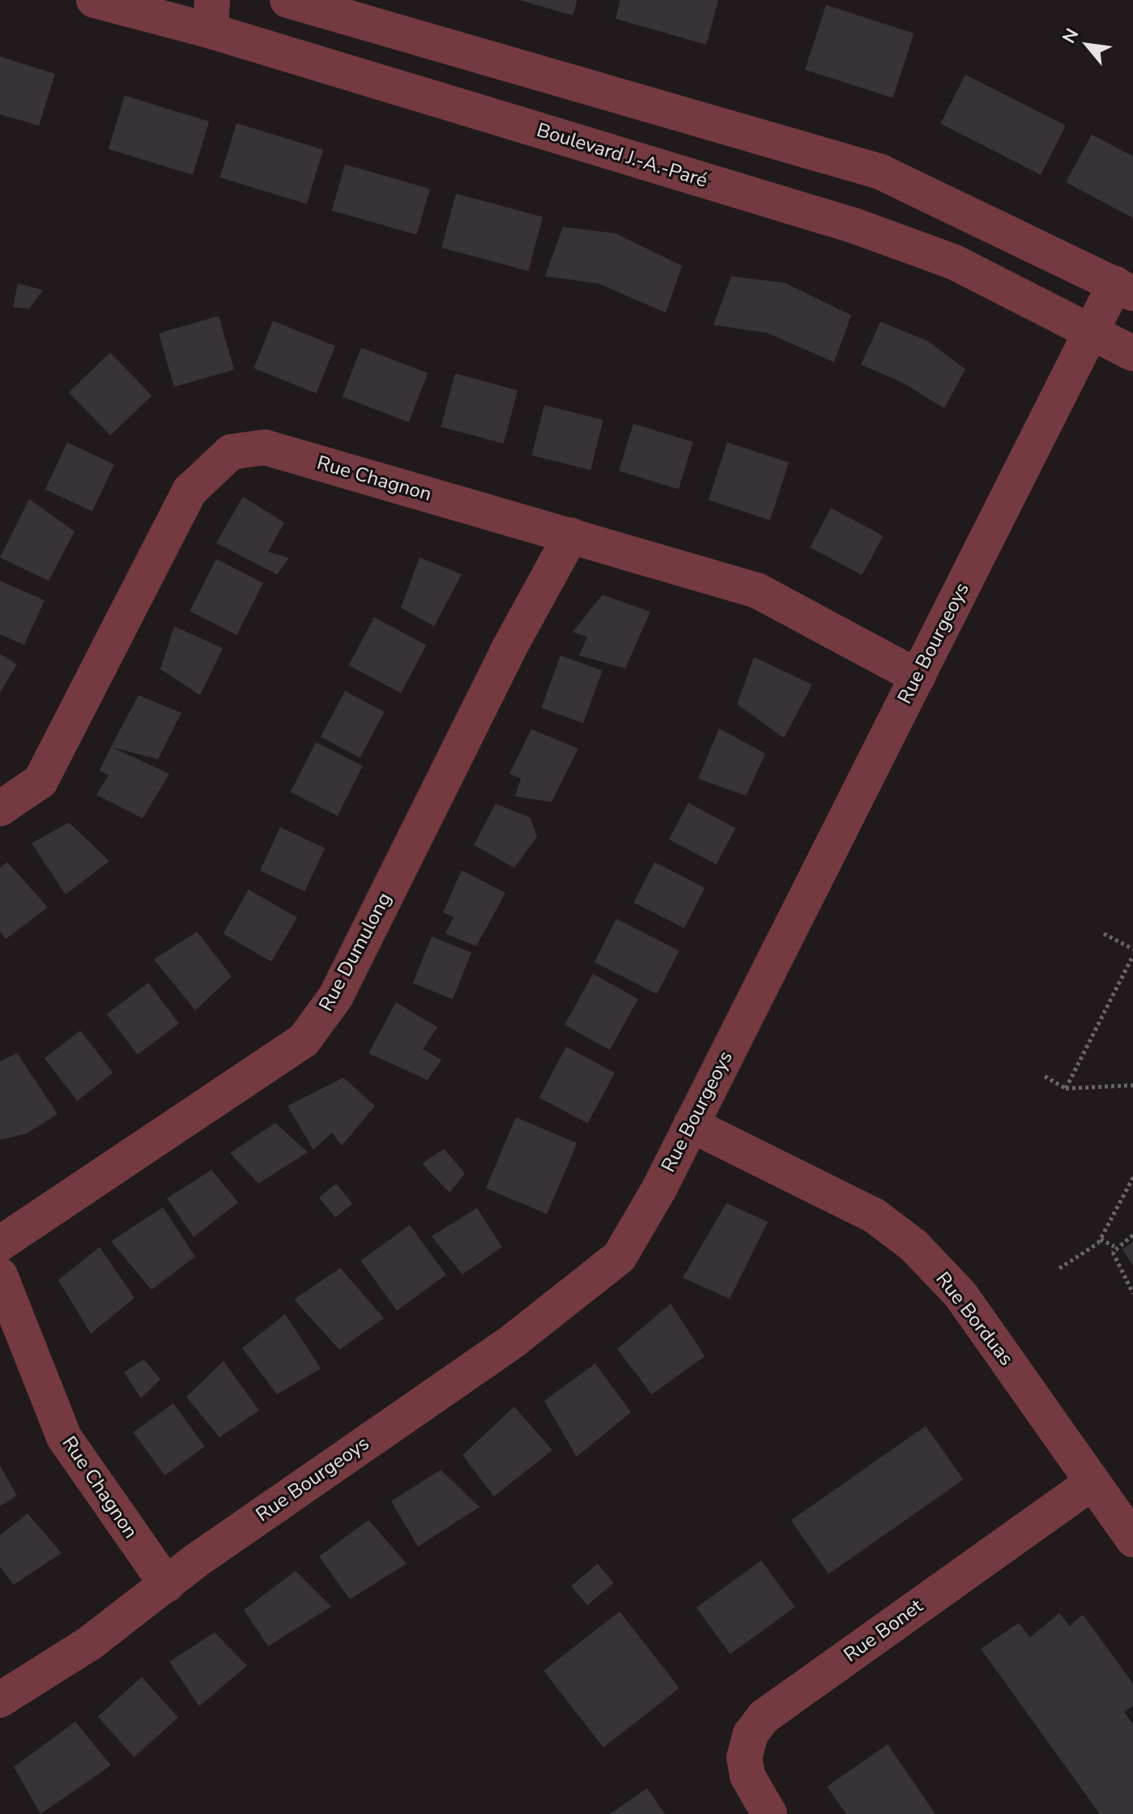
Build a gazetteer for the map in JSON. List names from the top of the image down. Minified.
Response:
{"streets":{"street":["Boulevard J.-A.-Paré","Rue Chagnon","Rue Bourgeoys","Rue Dumulong","Rue Borduas","Rue Bonet"]},"crossings":[["Boulevard J.-A.-Paré","Rue Bourgeoys"],["Rue Chagnon","Rue Bourgeoys"],["Rue Chagnon","Rue Dumulong"],["Rue Bourgeoys","Rue Borduas"],["Rue Borduas","Rue Bonet"]],"north":"top left"}
